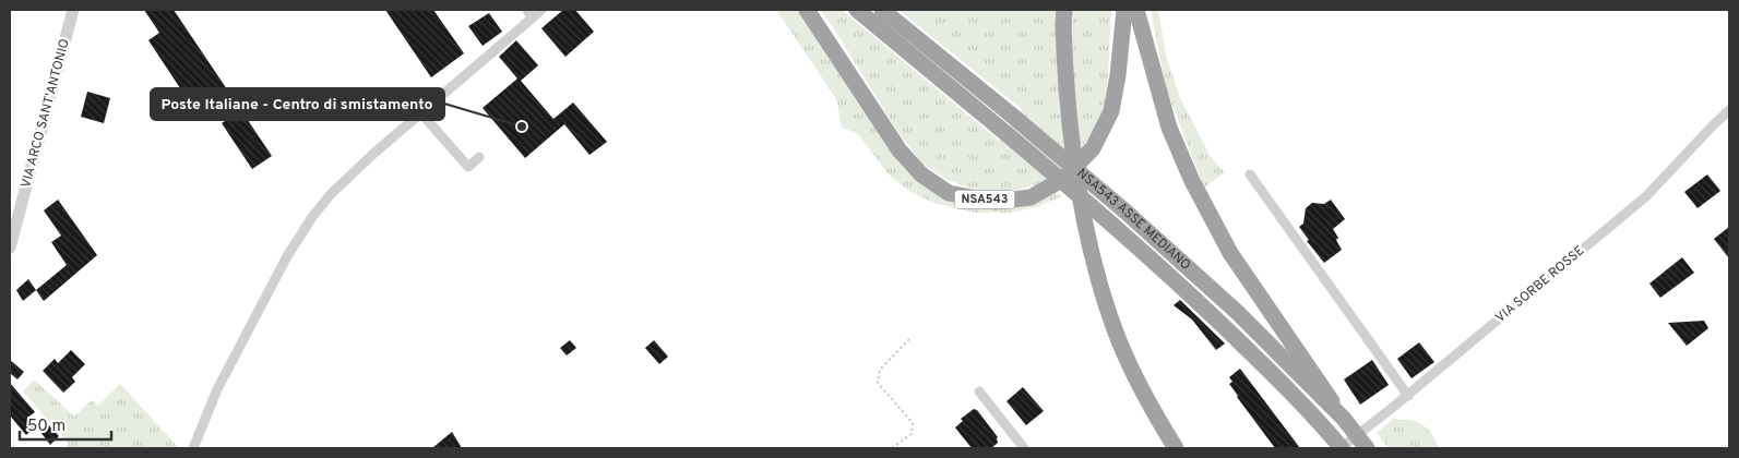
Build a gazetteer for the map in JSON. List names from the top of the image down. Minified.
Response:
{"streets":{"highway":["NSA543","NSA543 ASSE MEDIANO"],"street":["VIA ARCO SANT'ANTONIO","VIA SORBE ROSSE"]},"crossings":[["NSA543 ASSE MEDIANO","VIA SORBE ROSSE"]],"places":["Poste Italiane - Centro di smistamento"],"scale_bar":"50 m"}
